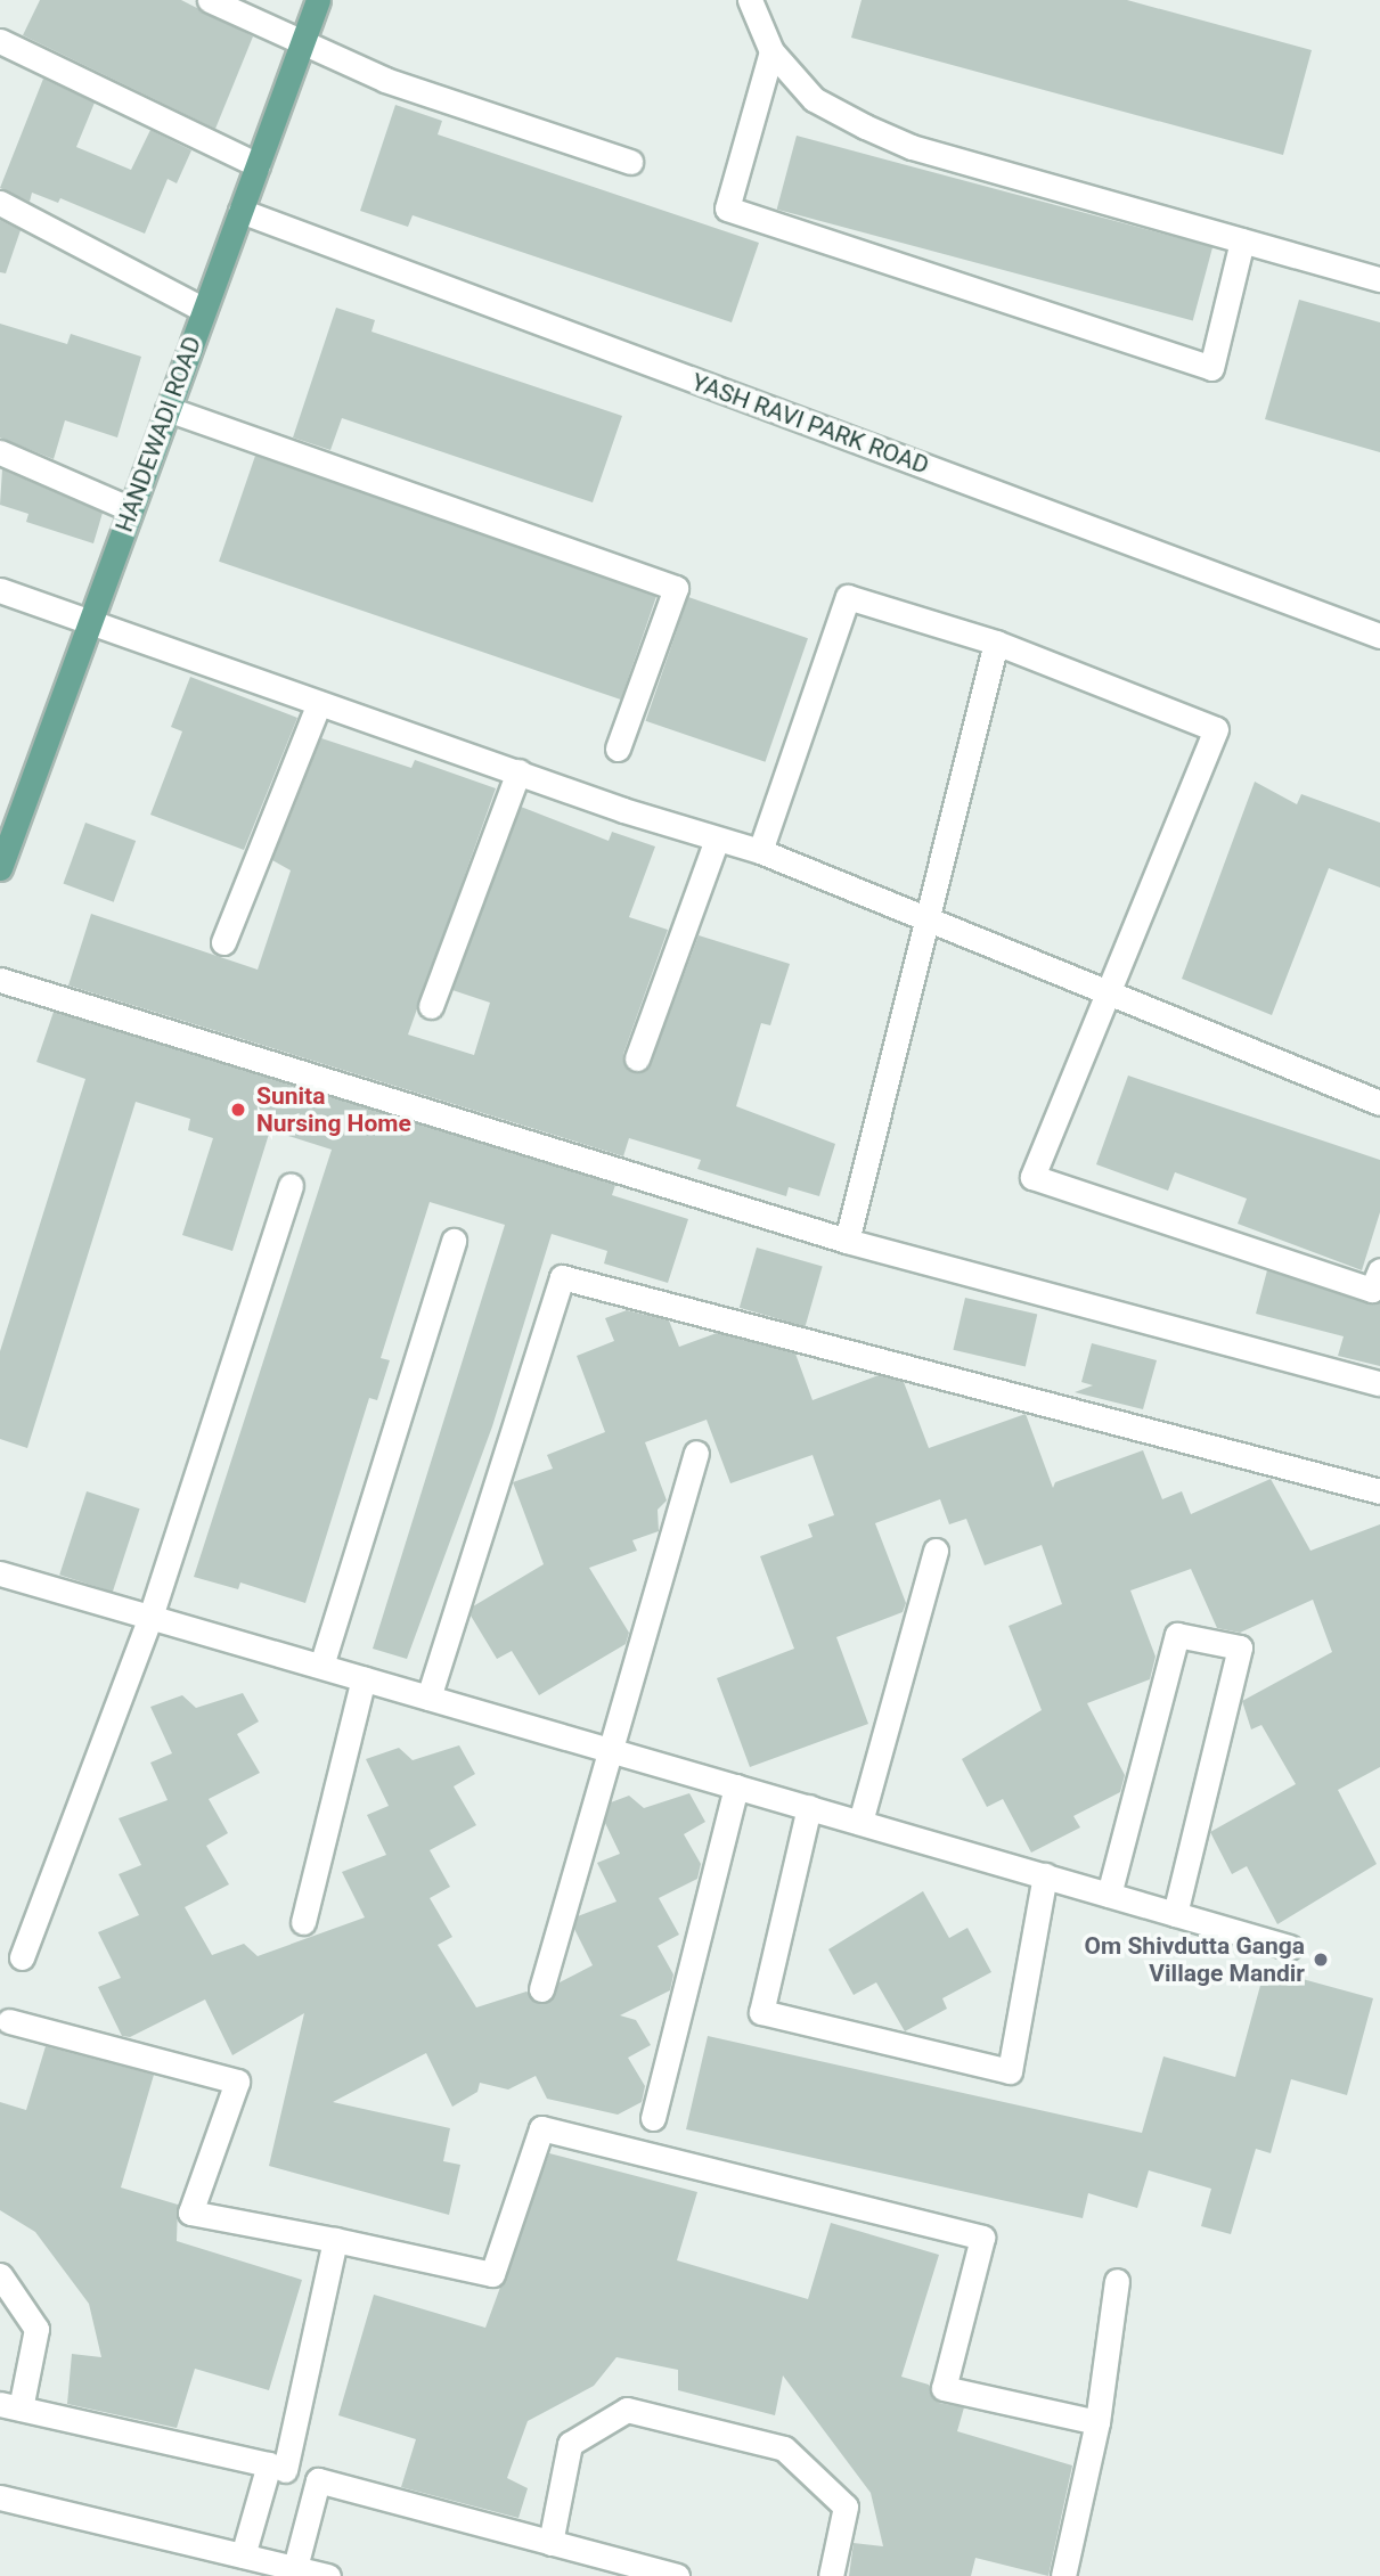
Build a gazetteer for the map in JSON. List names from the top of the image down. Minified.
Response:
{"streets":{"main road":["HANDEWADI ROAD"],"street":["YASH RAVI PARK ROAD"]},"crossings":[["YASH RAVI PARK ROAD","HANDEWADI ROAD"]],"places":["Sunita Nursing Home","Om Shivdutta Ganga Village Mandir"]}
